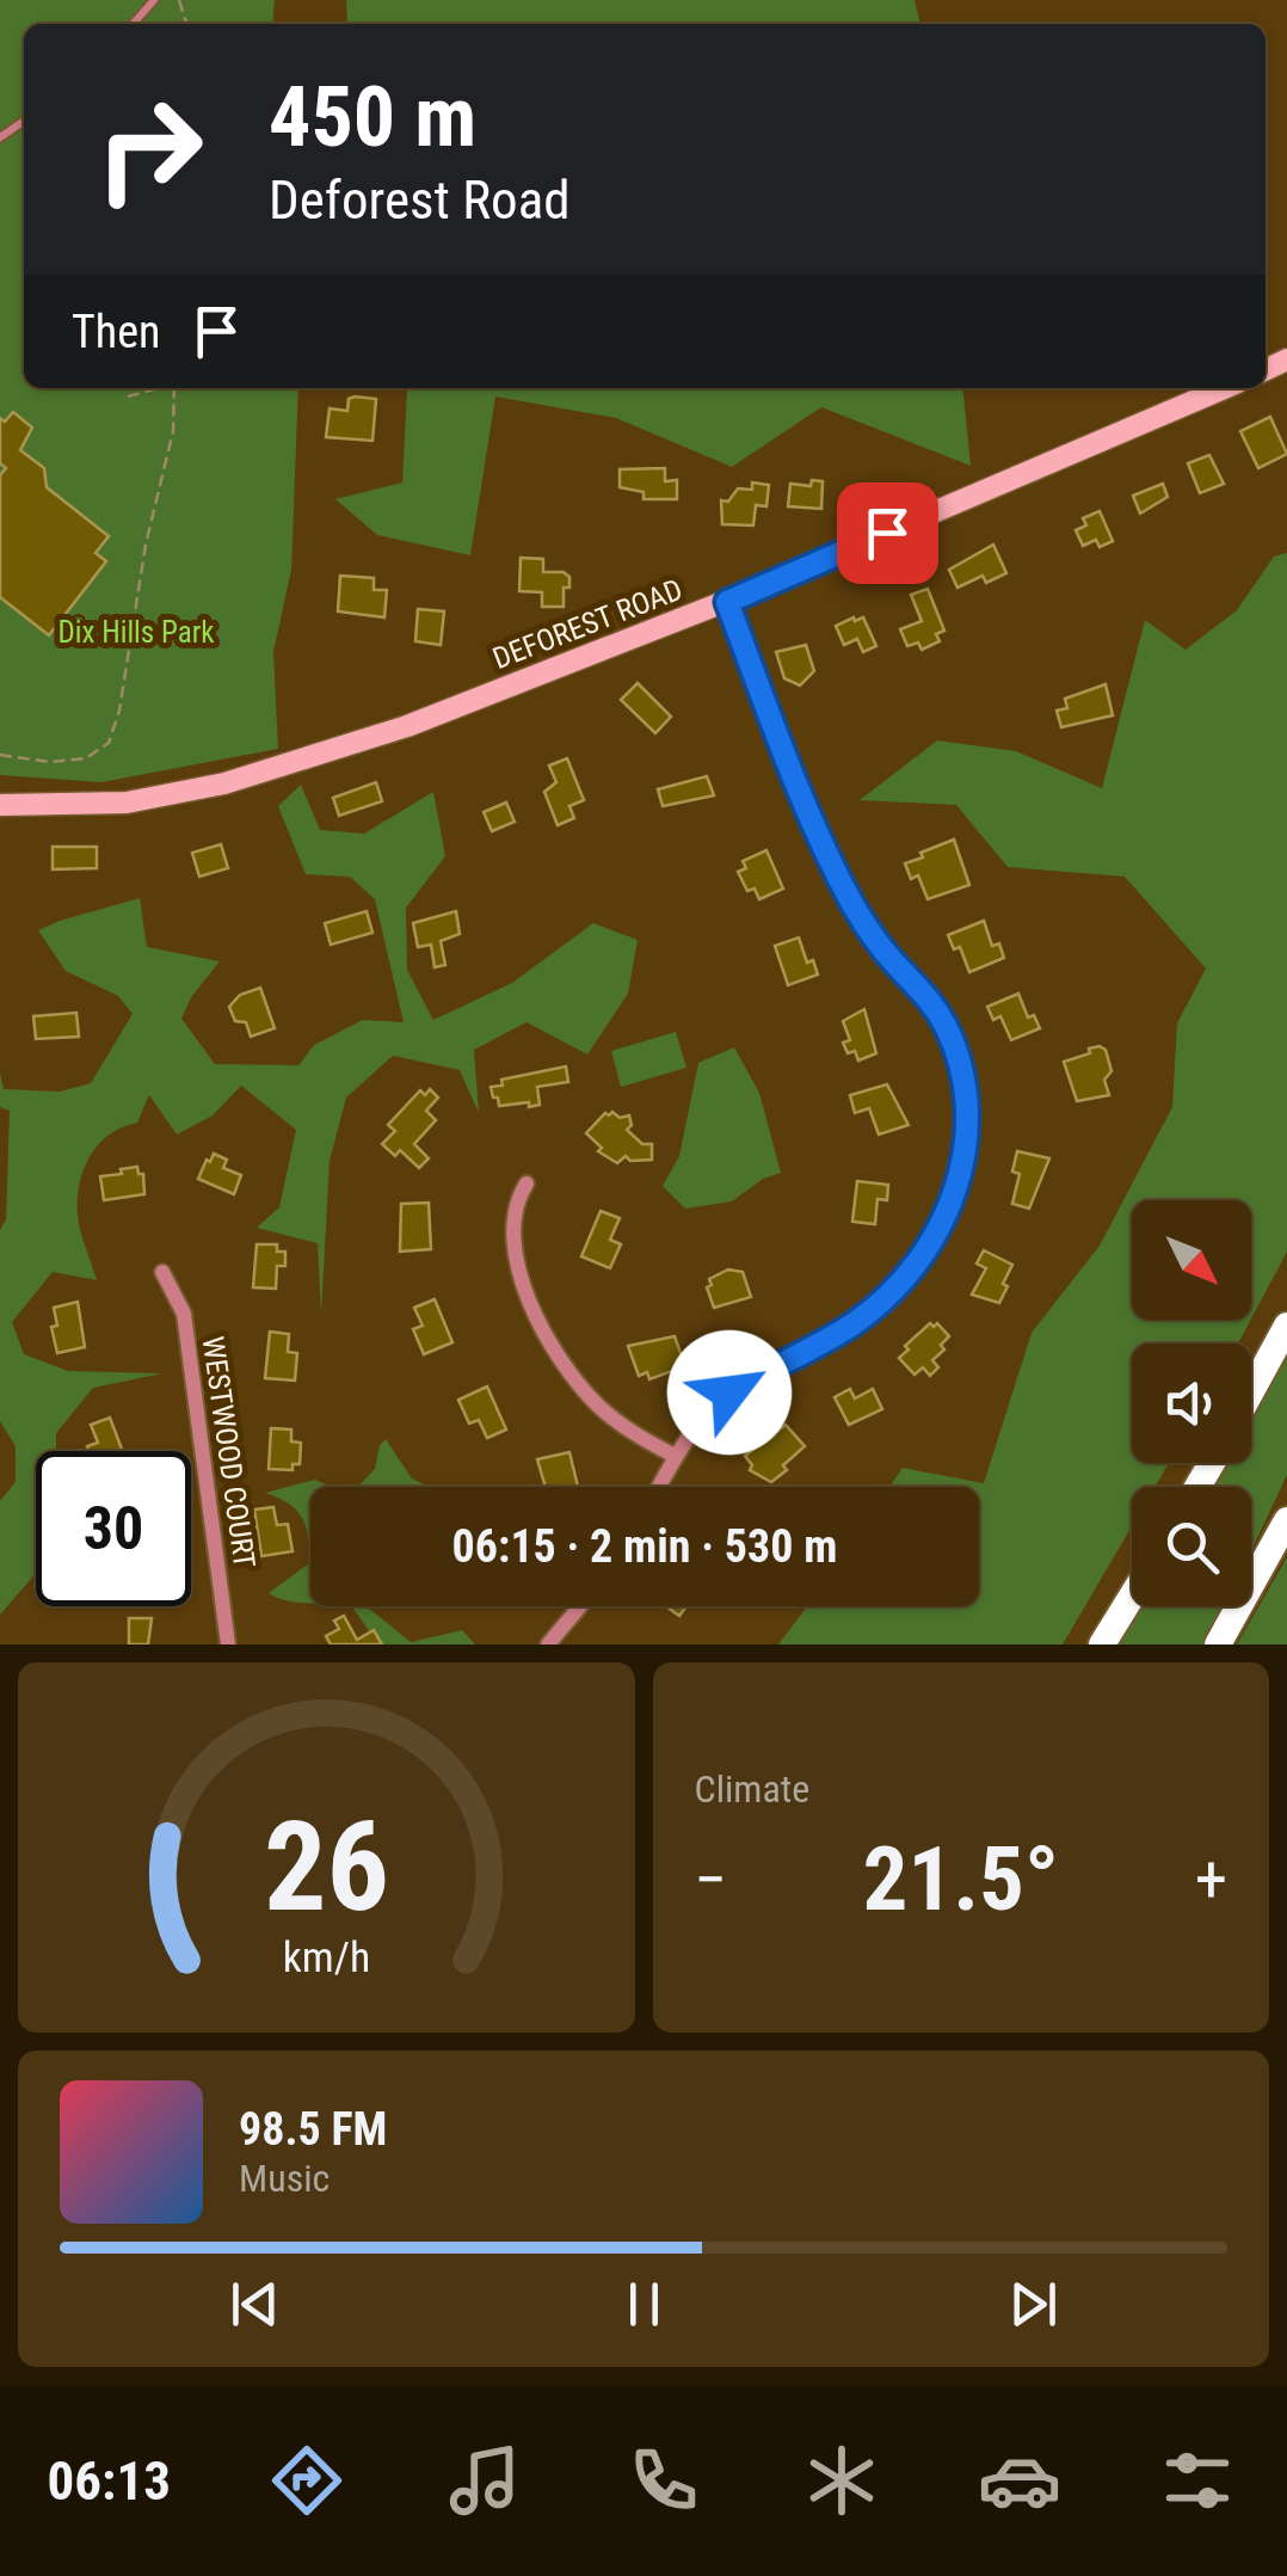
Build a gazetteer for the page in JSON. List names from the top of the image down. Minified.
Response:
{"streets":{"street":["DEFOREST ROAD","WESTWOOD COURT"]},"parks":["Dix Hills Park"],"north":"bottom right","page":{"turn":["450 m","Deforest Road"],"then":"Then","limit":"30","trip":"06:15 · 2 min · 530 m","tile":"Climate","heat":["−","21.5°","+"],"song":["98.5 FM","Music"],"tabs":"06:13","gauge":["26","km/h"]}}
